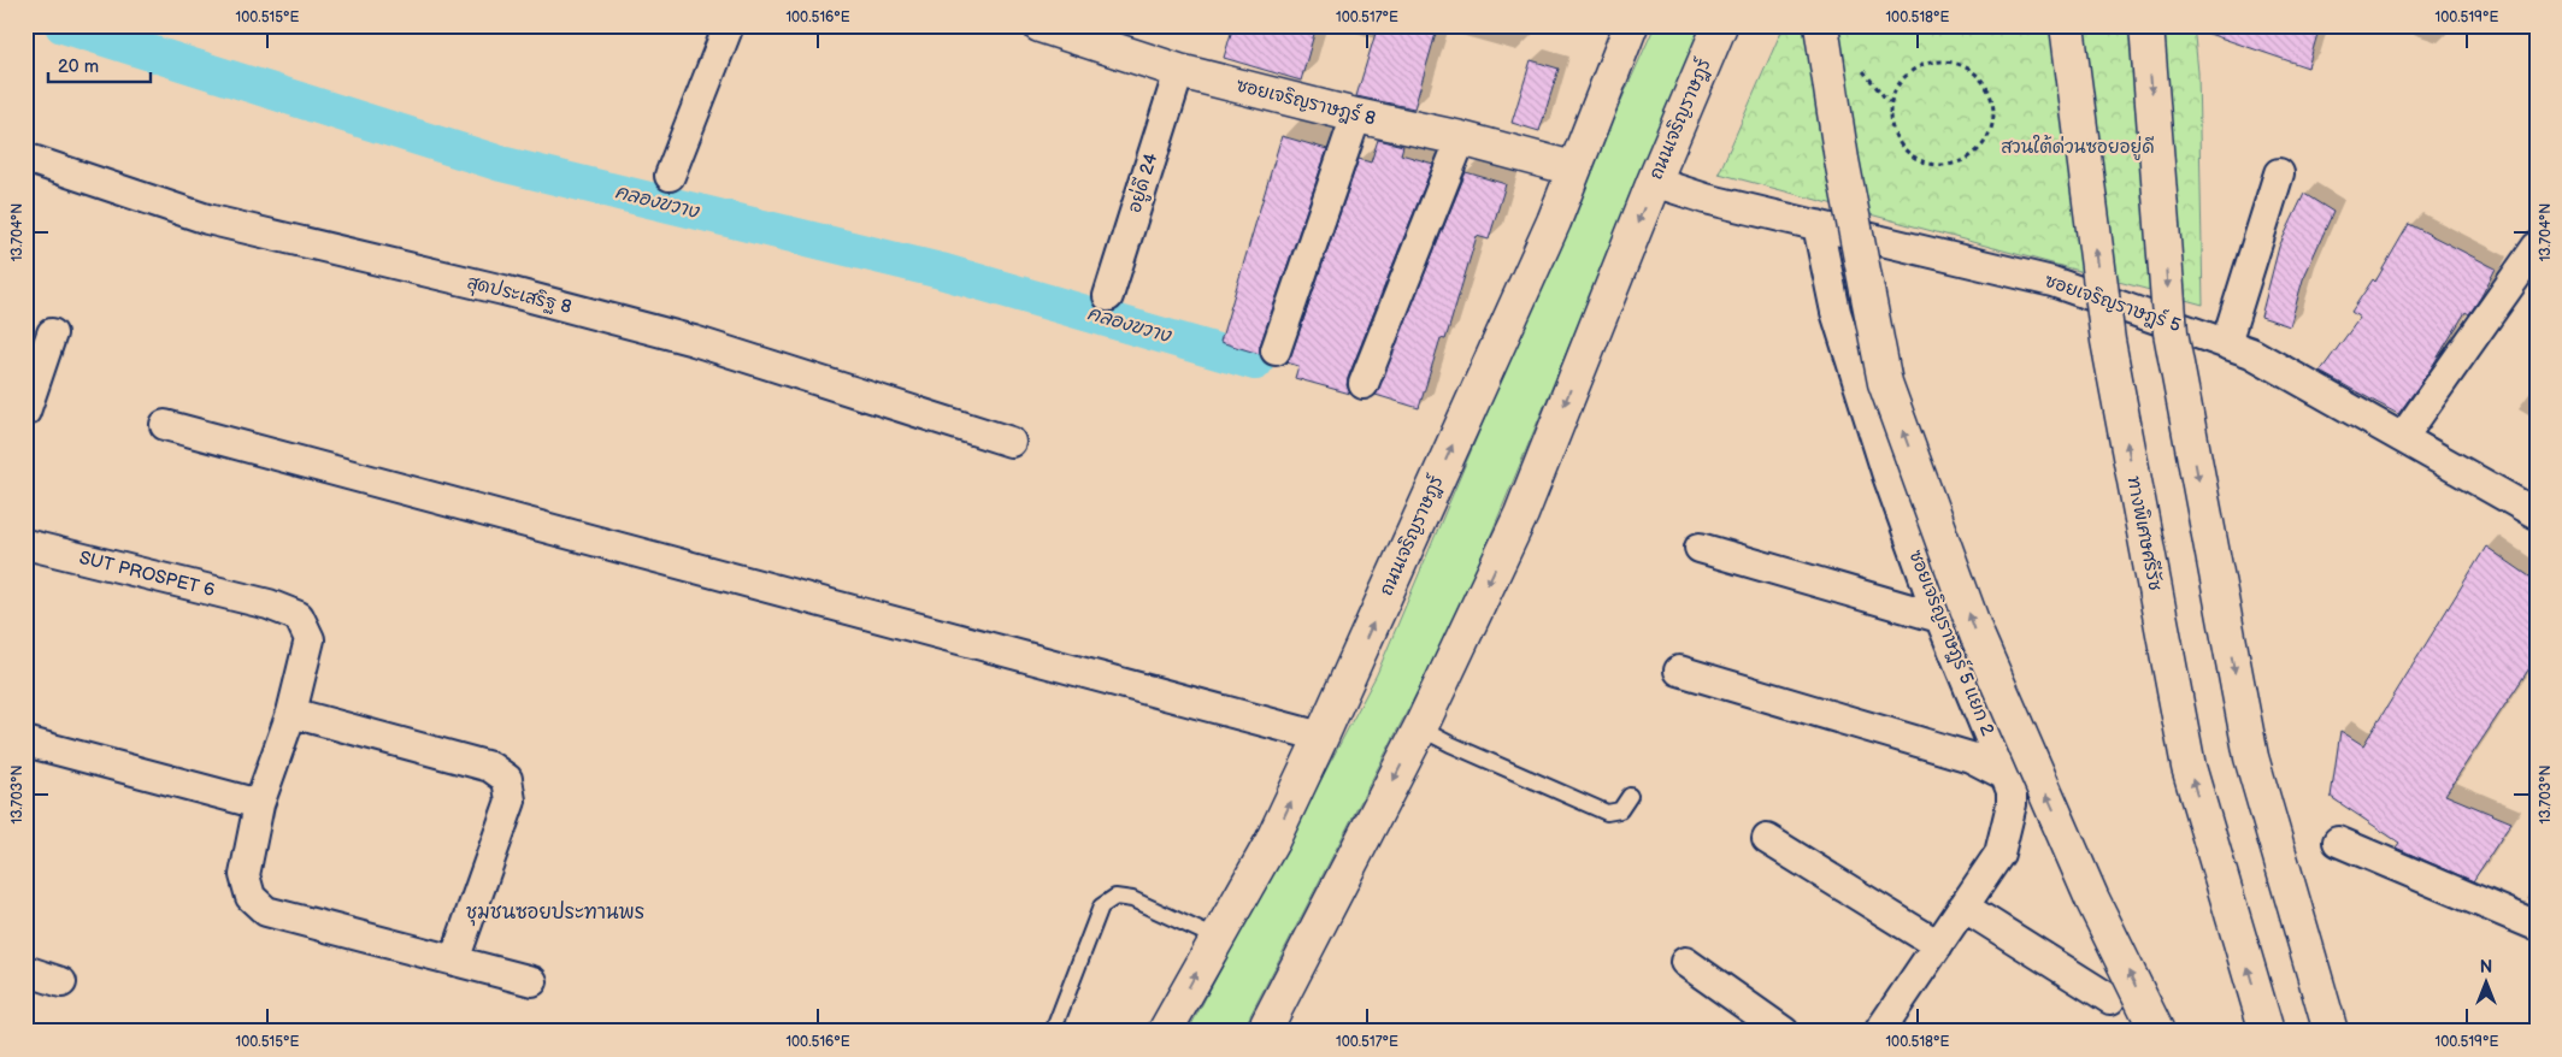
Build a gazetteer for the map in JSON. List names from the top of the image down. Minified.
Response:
{"streets":{"main road":["ซอยเจริญราษฎร์ 8","ถนนเจริญราษฎร์","ทางพิเศษศรีรัช"],"street":["อยู่ดี 24","สุดประเสริฐ 8","ซอยเจริญราษฎร์ 5","SUT PROSPET 6","ซอยเจริญราษฎร์ 5 แยก 2"]},"crossings":[["ซอยเจริญราษฎร์ 8","ถนนเจริญราษฎร์"],["ซอยเจริญราษฎร์ 8","อยู่ดี 24"],["ถนนเจริญราษฎร์","ซอยเจริญราษฎร์ 5"],["ซอยเจริญราษฎร์ 5","ซอยเจริญราษฎร์ 5 แยก 2"]],"districts":["ชุมชนซอยประทานพร"],"water":["คลองขวาง"],"parks":["สวนใต้ด่วนซอยอยู่ดี"],"scale_bar":"20 m","north":"top","coordinates":["100.515°E","100.516°E","100.517°E","100.518°E","100.519°E","13.704°N","13.703°N"]}
